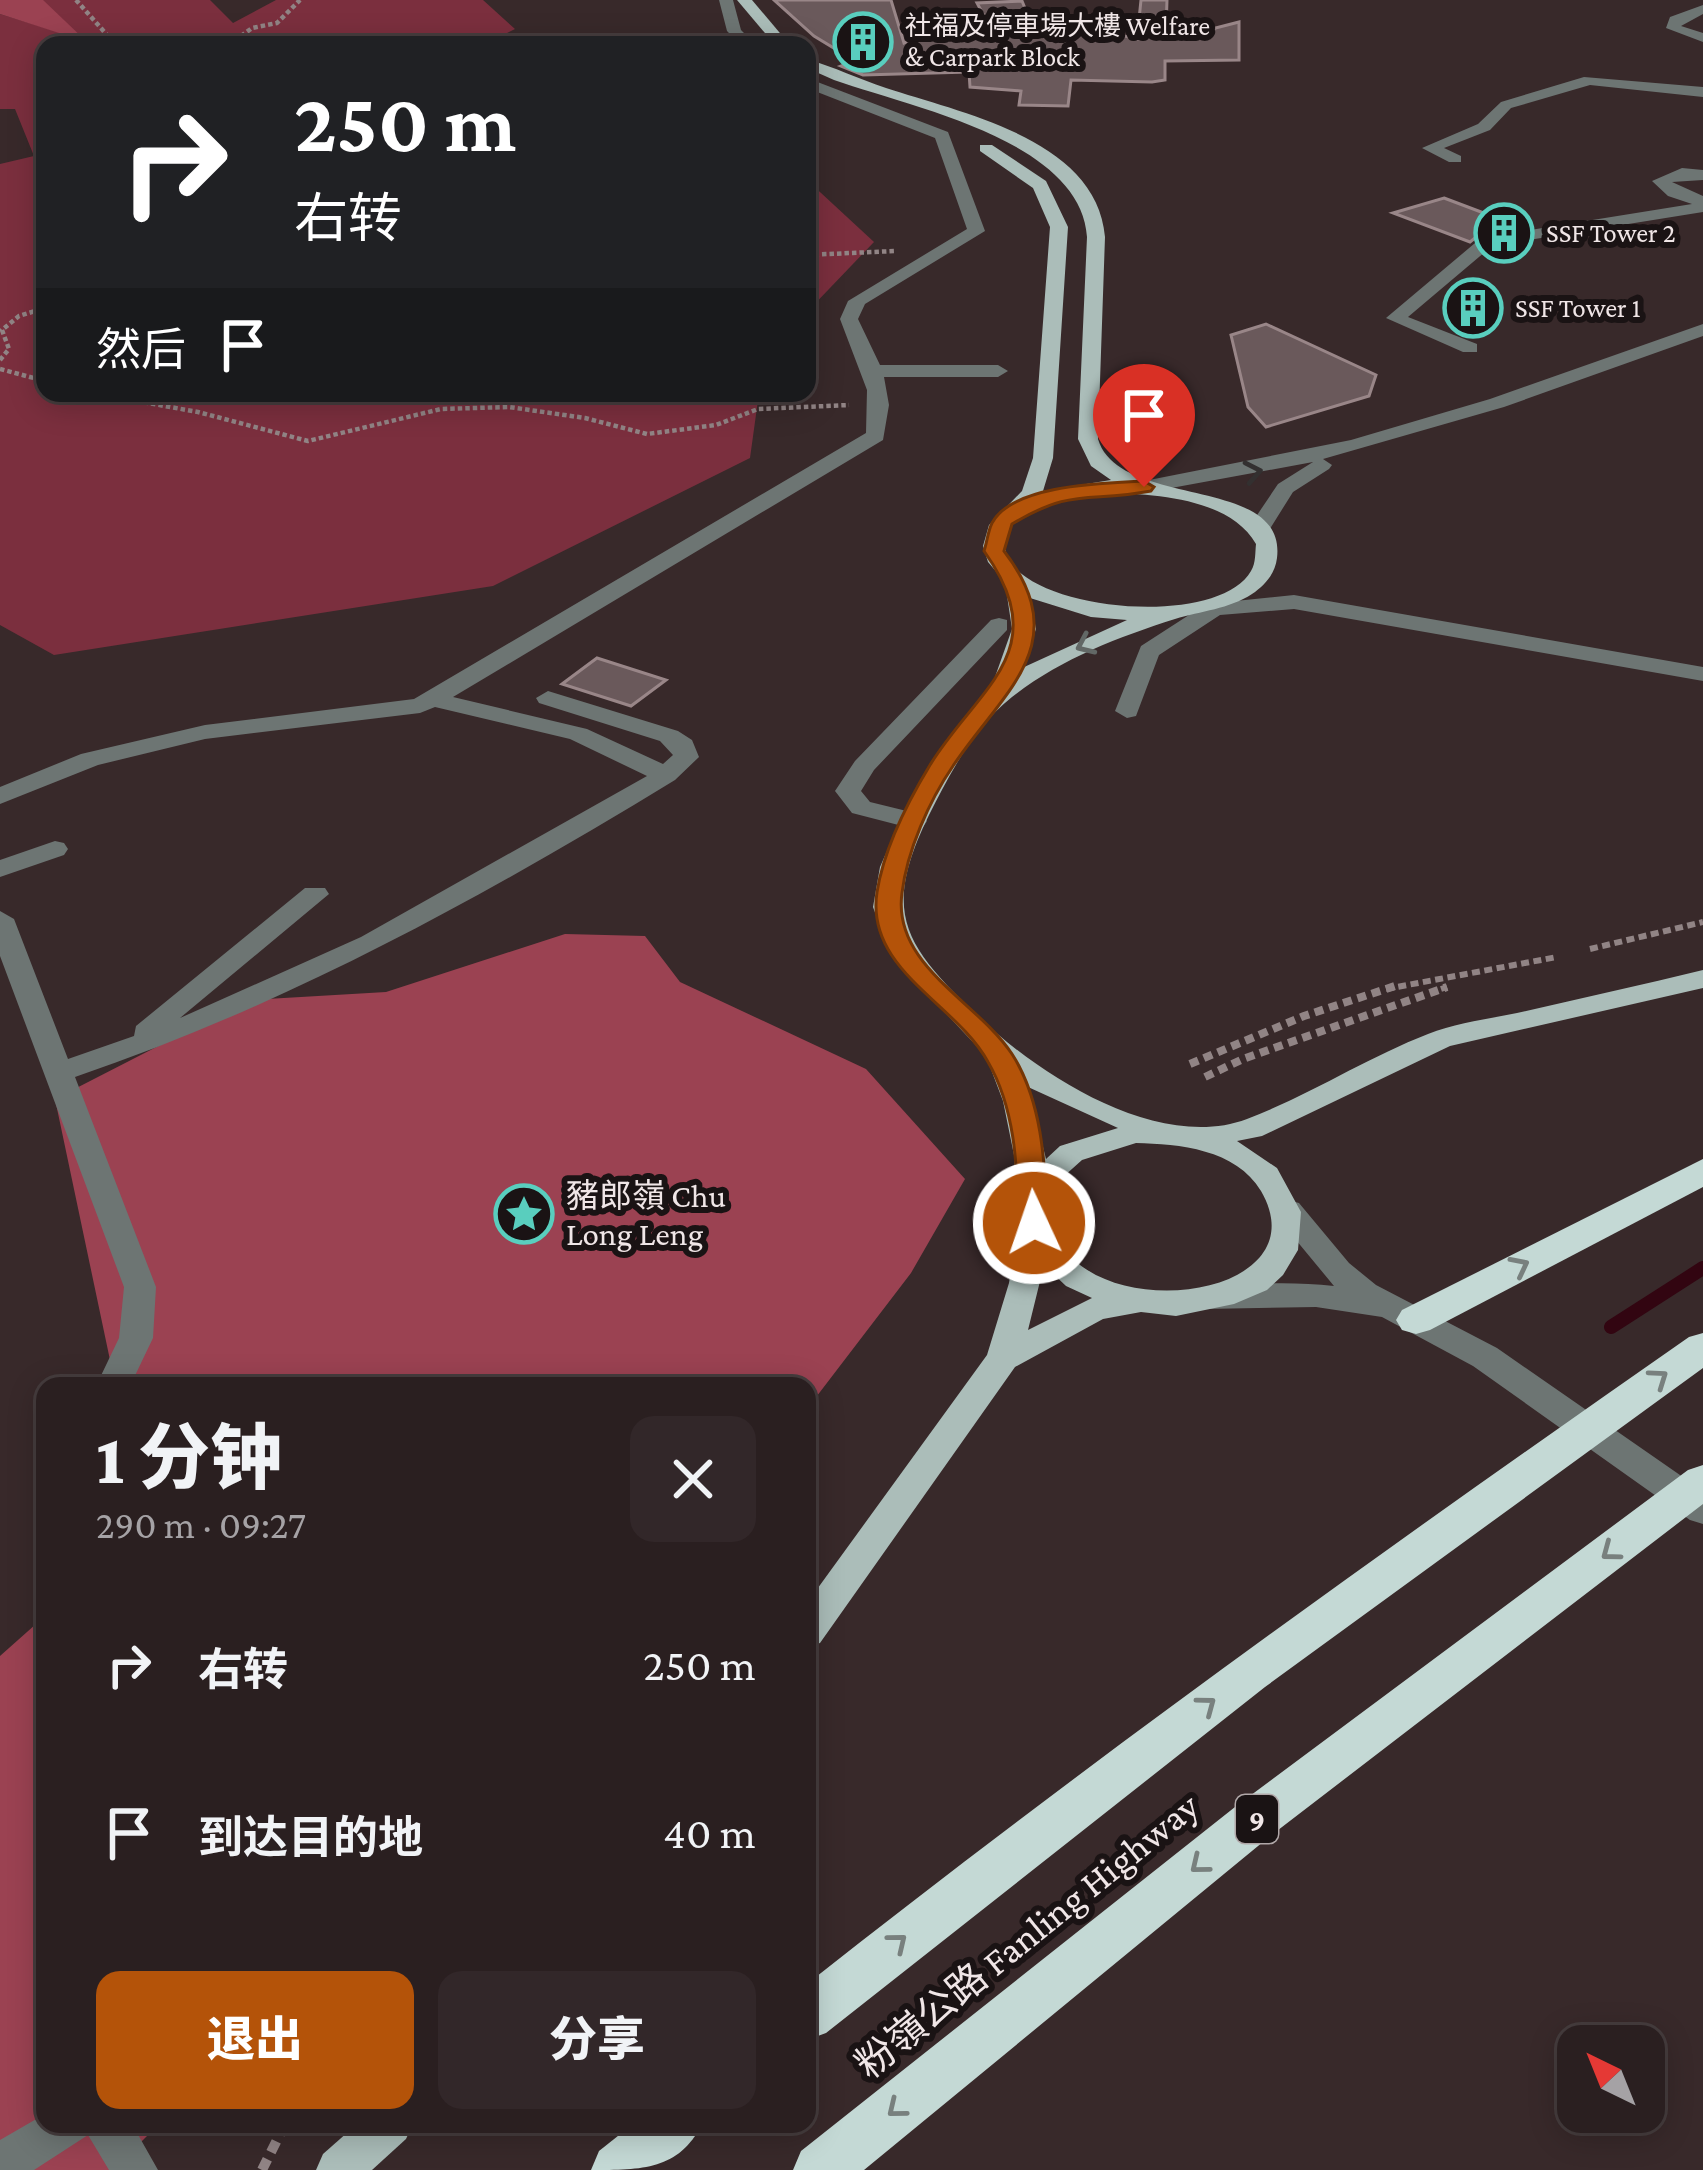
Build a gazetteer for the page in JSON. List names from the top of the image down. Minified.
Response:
{"streets":{"highway":["9","粉嶺公路 Fanling Highway"]},"places":{"building":["社福及停車場大樓 Welfare & Carpark Block","SSF Tower 2","SSF Tower 1"],"place":["豬郎嶺 Chu Long Leng"]},"north":"top left","page":{"turn":["250 m","右转"],"then":"然后","heading":["1 分钟","290 m · 09:27"],"list":[{"name":"右转","value":"250 m"},{"name":"到达目的地","value":"40 m"}],"buttons":["退出","分享"]}}
